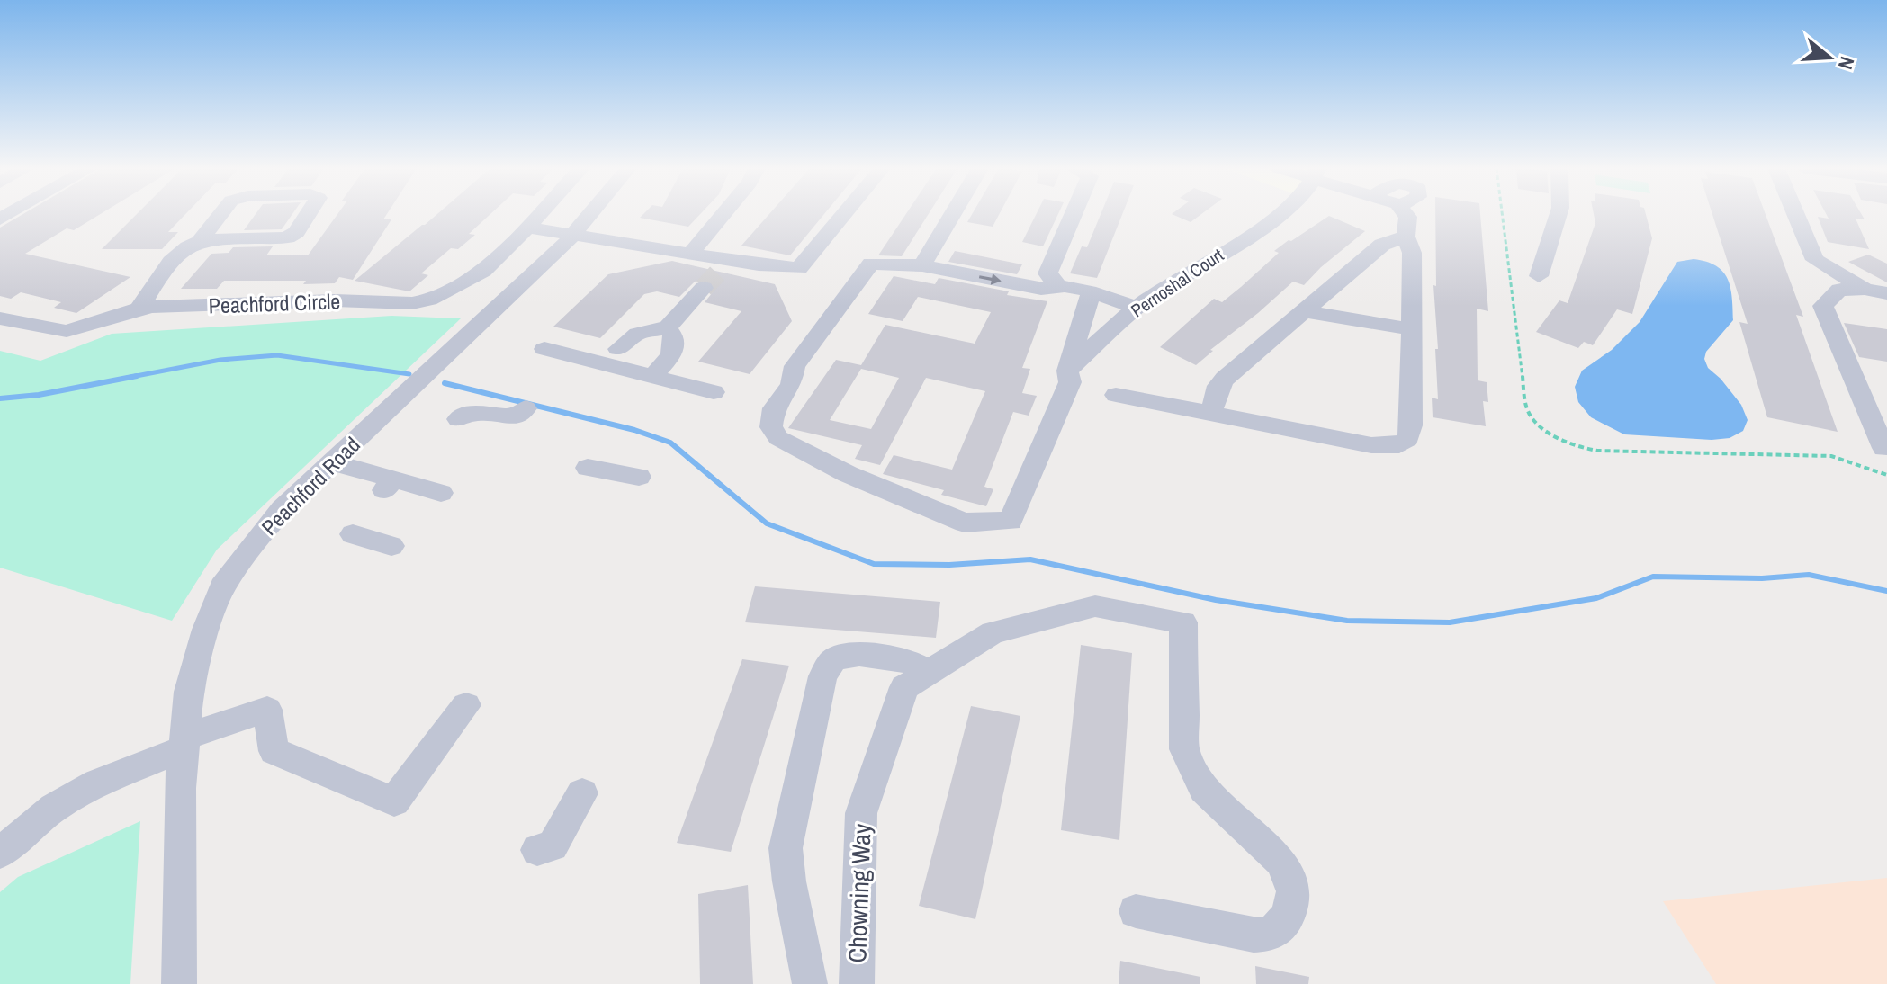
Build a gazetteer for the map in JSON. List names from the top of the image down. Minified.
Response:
{"streets":{"street":["Pernoshal Court","Peachford Circle","Peachford Road","Chowning Way"]},"north":"right"}
